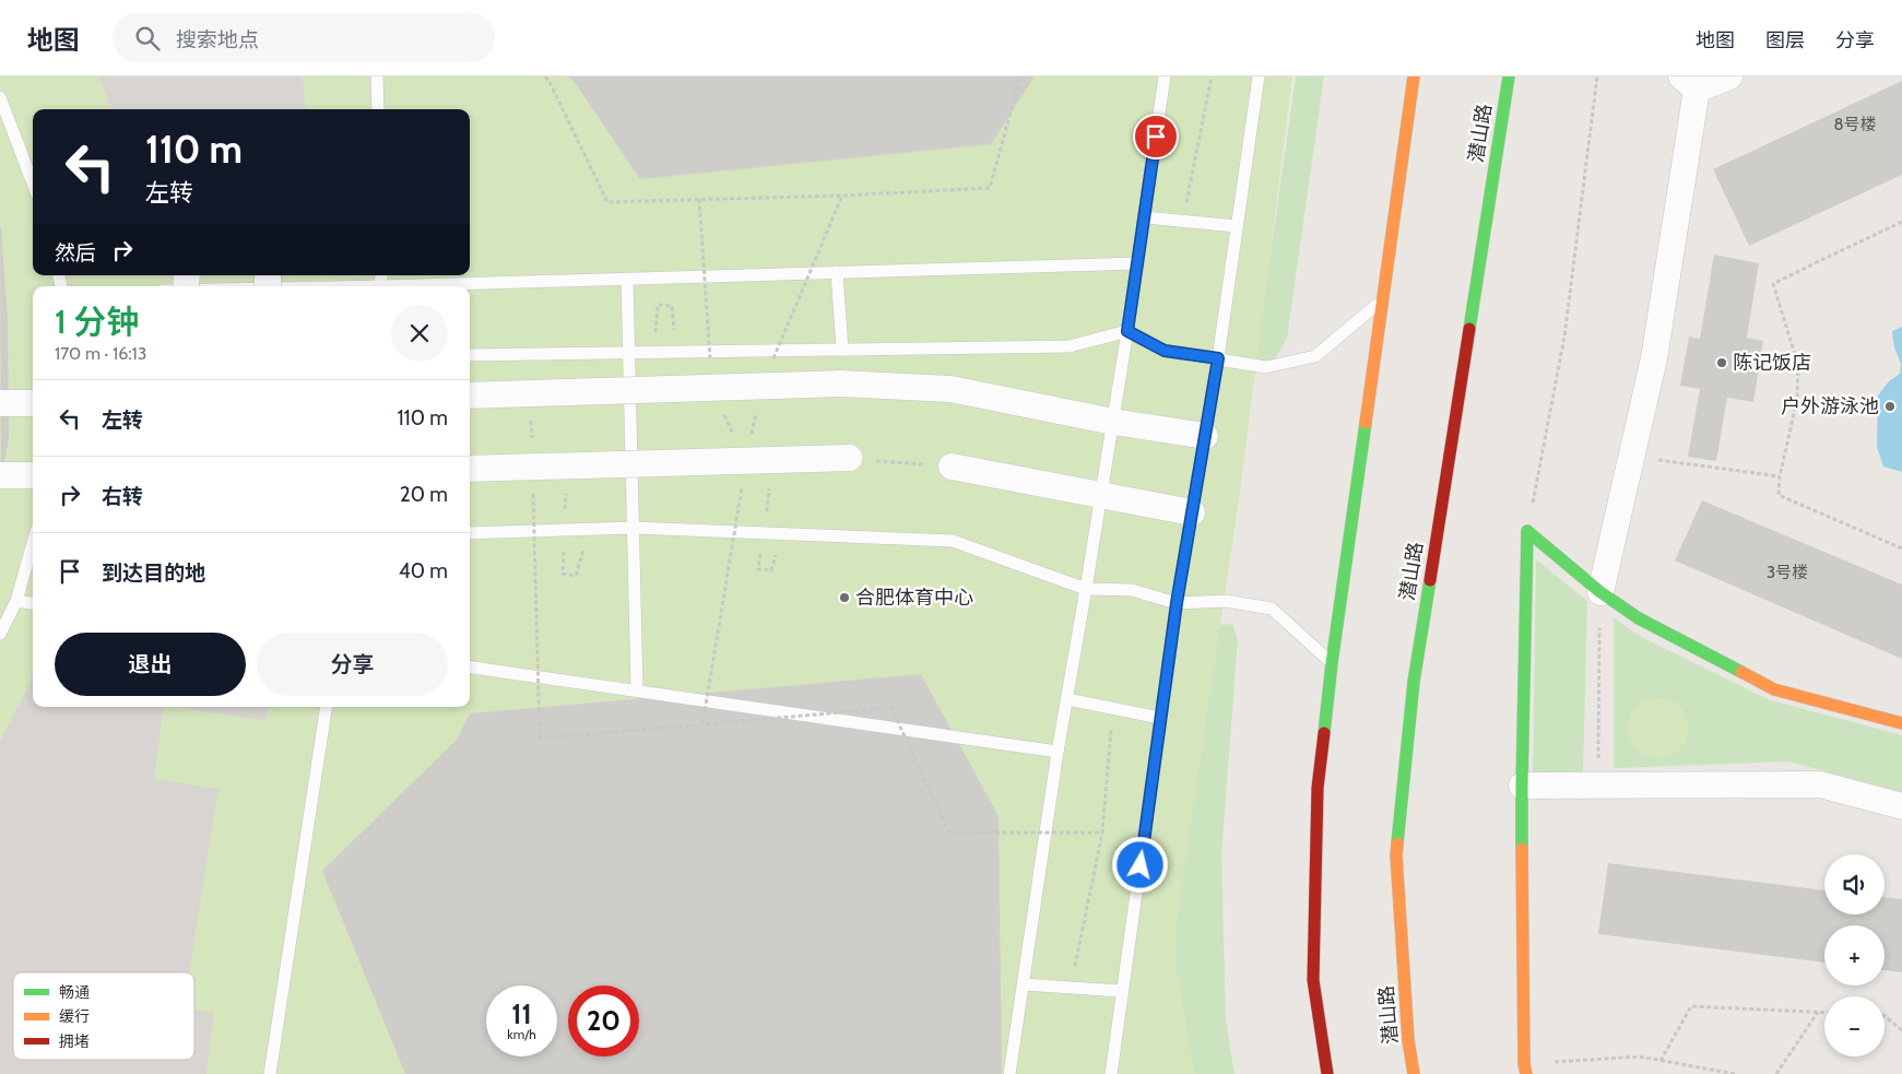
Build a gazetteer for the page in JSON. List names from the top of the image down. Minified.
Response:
{"streets":{"main road":["潜山路"]},"places":["陈记饭店","户外游泳池","合肥体育中心"],"house_numbers":["8号楼","3号楼"],"legend":["畅通","缓行","拥堵"],"page":{"header":"地图","search":"搜索地点","nav":["地图","图层","分享"],"turn":["110 m","左转"],"then":"然后","heading":["1 分钟","170 m · 16:13"],"list":[{"name":"左转","value":"110 m"},{"name":"右转","value":"20 m"},{"name":"到达目的地","value":"40 m"}],"buttons":["退出","分享"],"map_buttons":["+","−"],"speed":"11 km/h","limit":"20"}}
